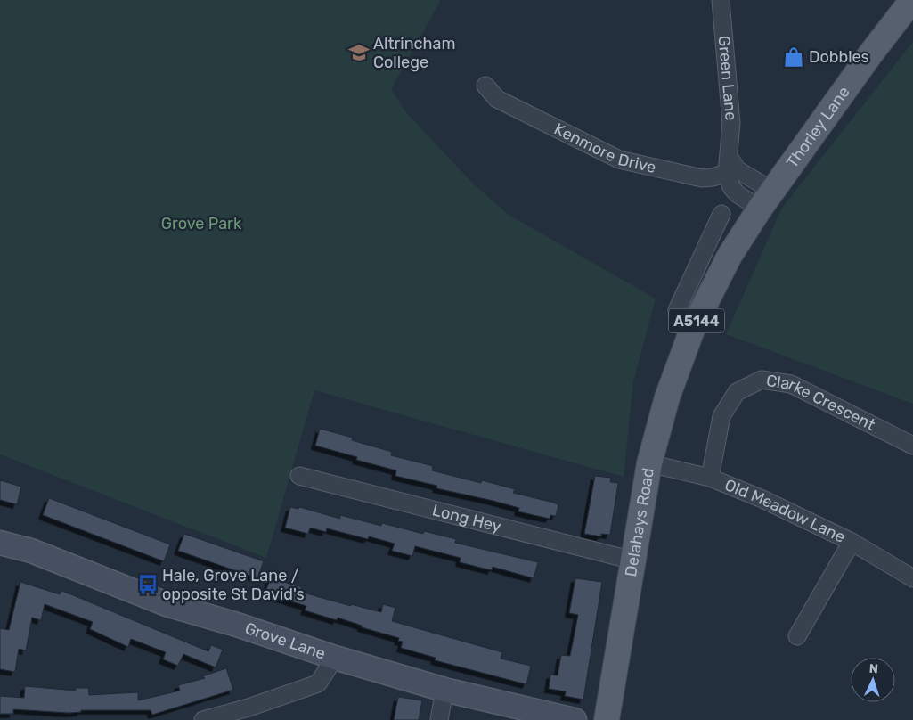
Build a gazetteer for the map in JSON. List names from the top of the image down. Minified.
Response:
{"streets":{"main road":["Thorley Lane","A5144","Delahays Road"],"street":["Green Lane","Kenmore Drive","Clarke Crescent","Old Meadow Lane","Long Hey","Grove Lane"]},"crossings":[["Green Lane","Thorley Lane"],["Green Lane","Kenmore Drive"],["Green Lane","Delahays Road"],["Thorley Lane","Delahays Road"],["Clarke Crescent","Old Meadow Lane"],["Old Meadow Lane","Delahays Road"],["Long Hey","Delahays Road"]],"parks":["Grove Park"],"places":{"school or university":["Altrincham College"],"shop":["Dobbies"],"bus stop":["Hale, Grove Lane / opposite St David's"]},"north":"top"}
